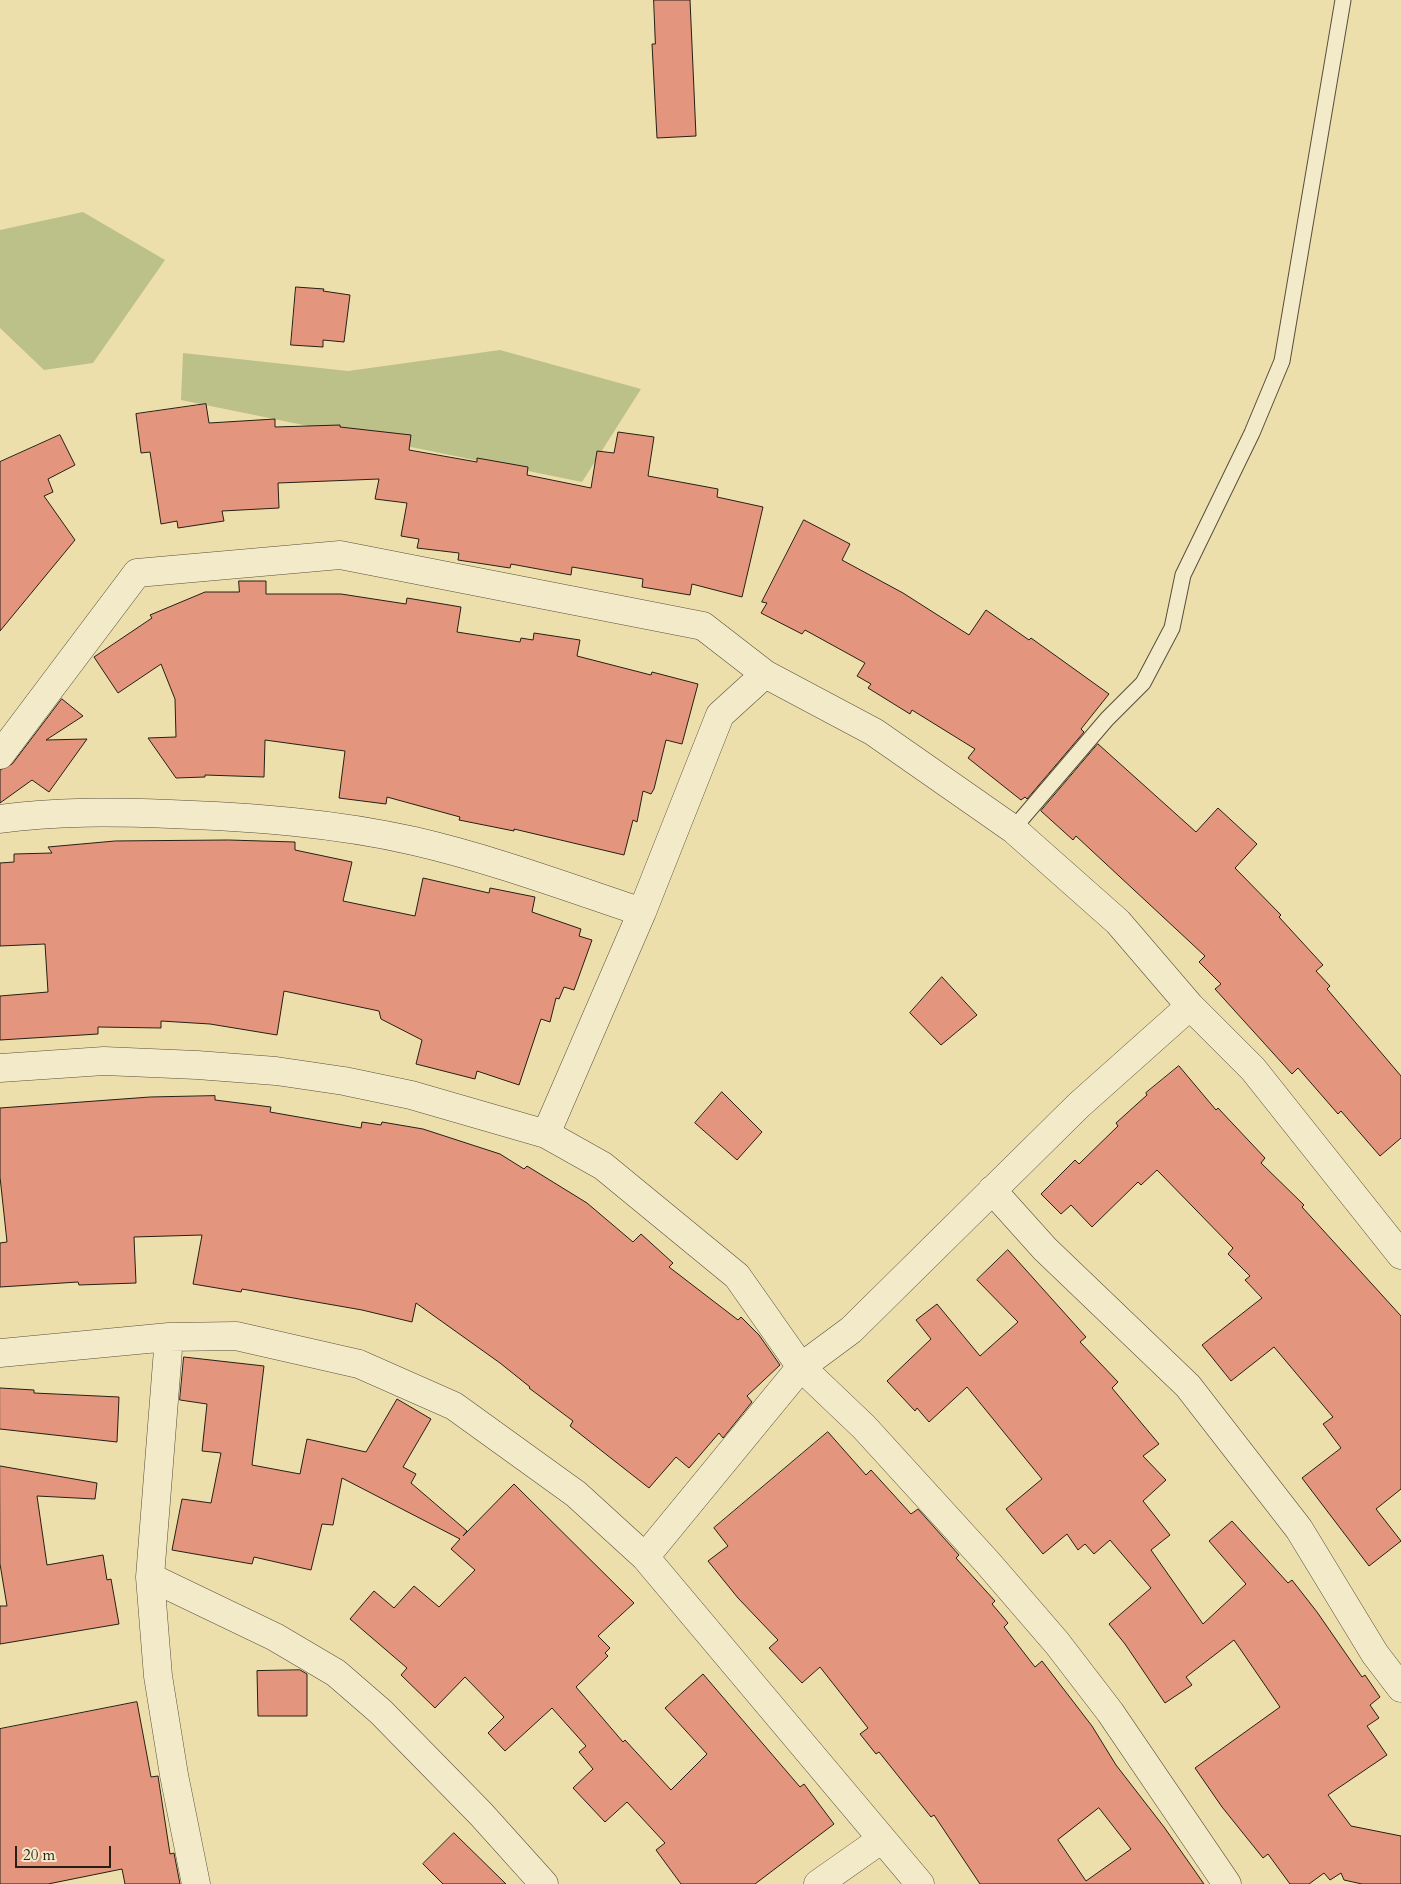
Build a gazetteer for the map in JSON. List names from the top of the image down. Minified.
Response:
{"scale_bar":"20 m"}
